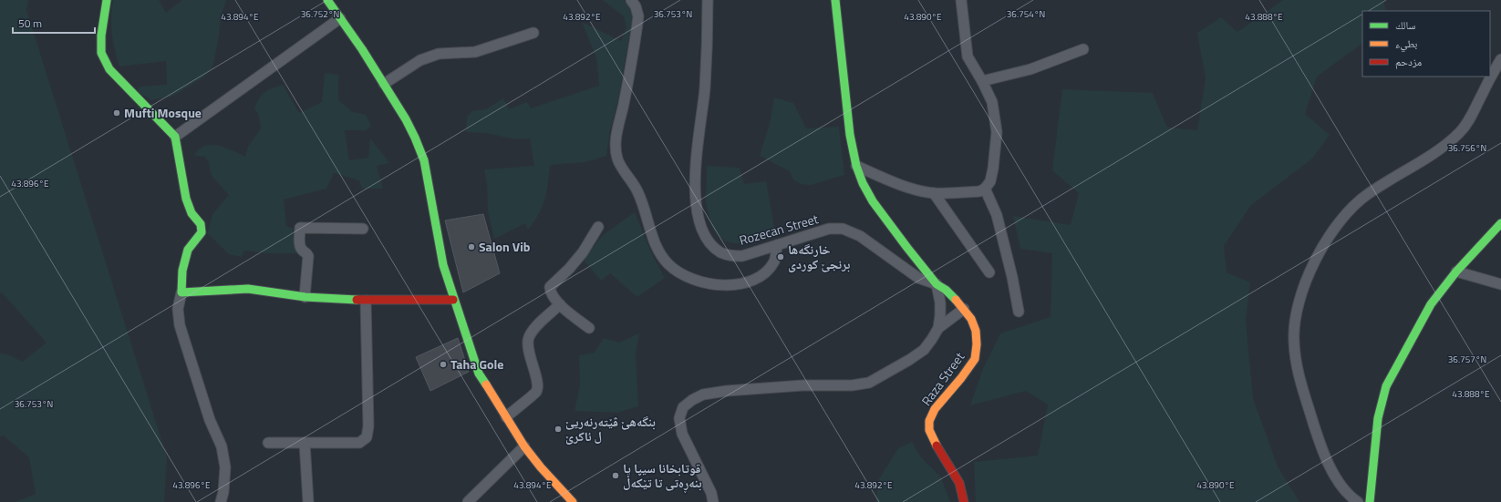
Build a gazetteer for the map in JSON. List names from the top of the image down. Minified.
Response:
{"streets":{"street":["Rozecan Street","Raza Street"]},"crossings":[["Rozecan Street","Raza Street"]],"places":["Mufti Mosque","Salon Vib","خارنگەها برنجێ کوردی","Taha Gole","بنگەهێ ڤێتەرنەریێ ل ئاکرێ","قوتابخانا سیپا یا بنەڕەتی تا تێکەڵ"],"legend":["سالك","بطيء","مزدحم"],"scale_bar":"50 m","coordinates":["36.752°N","36.753°N","36.754°N","43.888°E","43.892°E","43.890°E","43.894°E","36.756°N","43.896°E","36.757°N"]}
